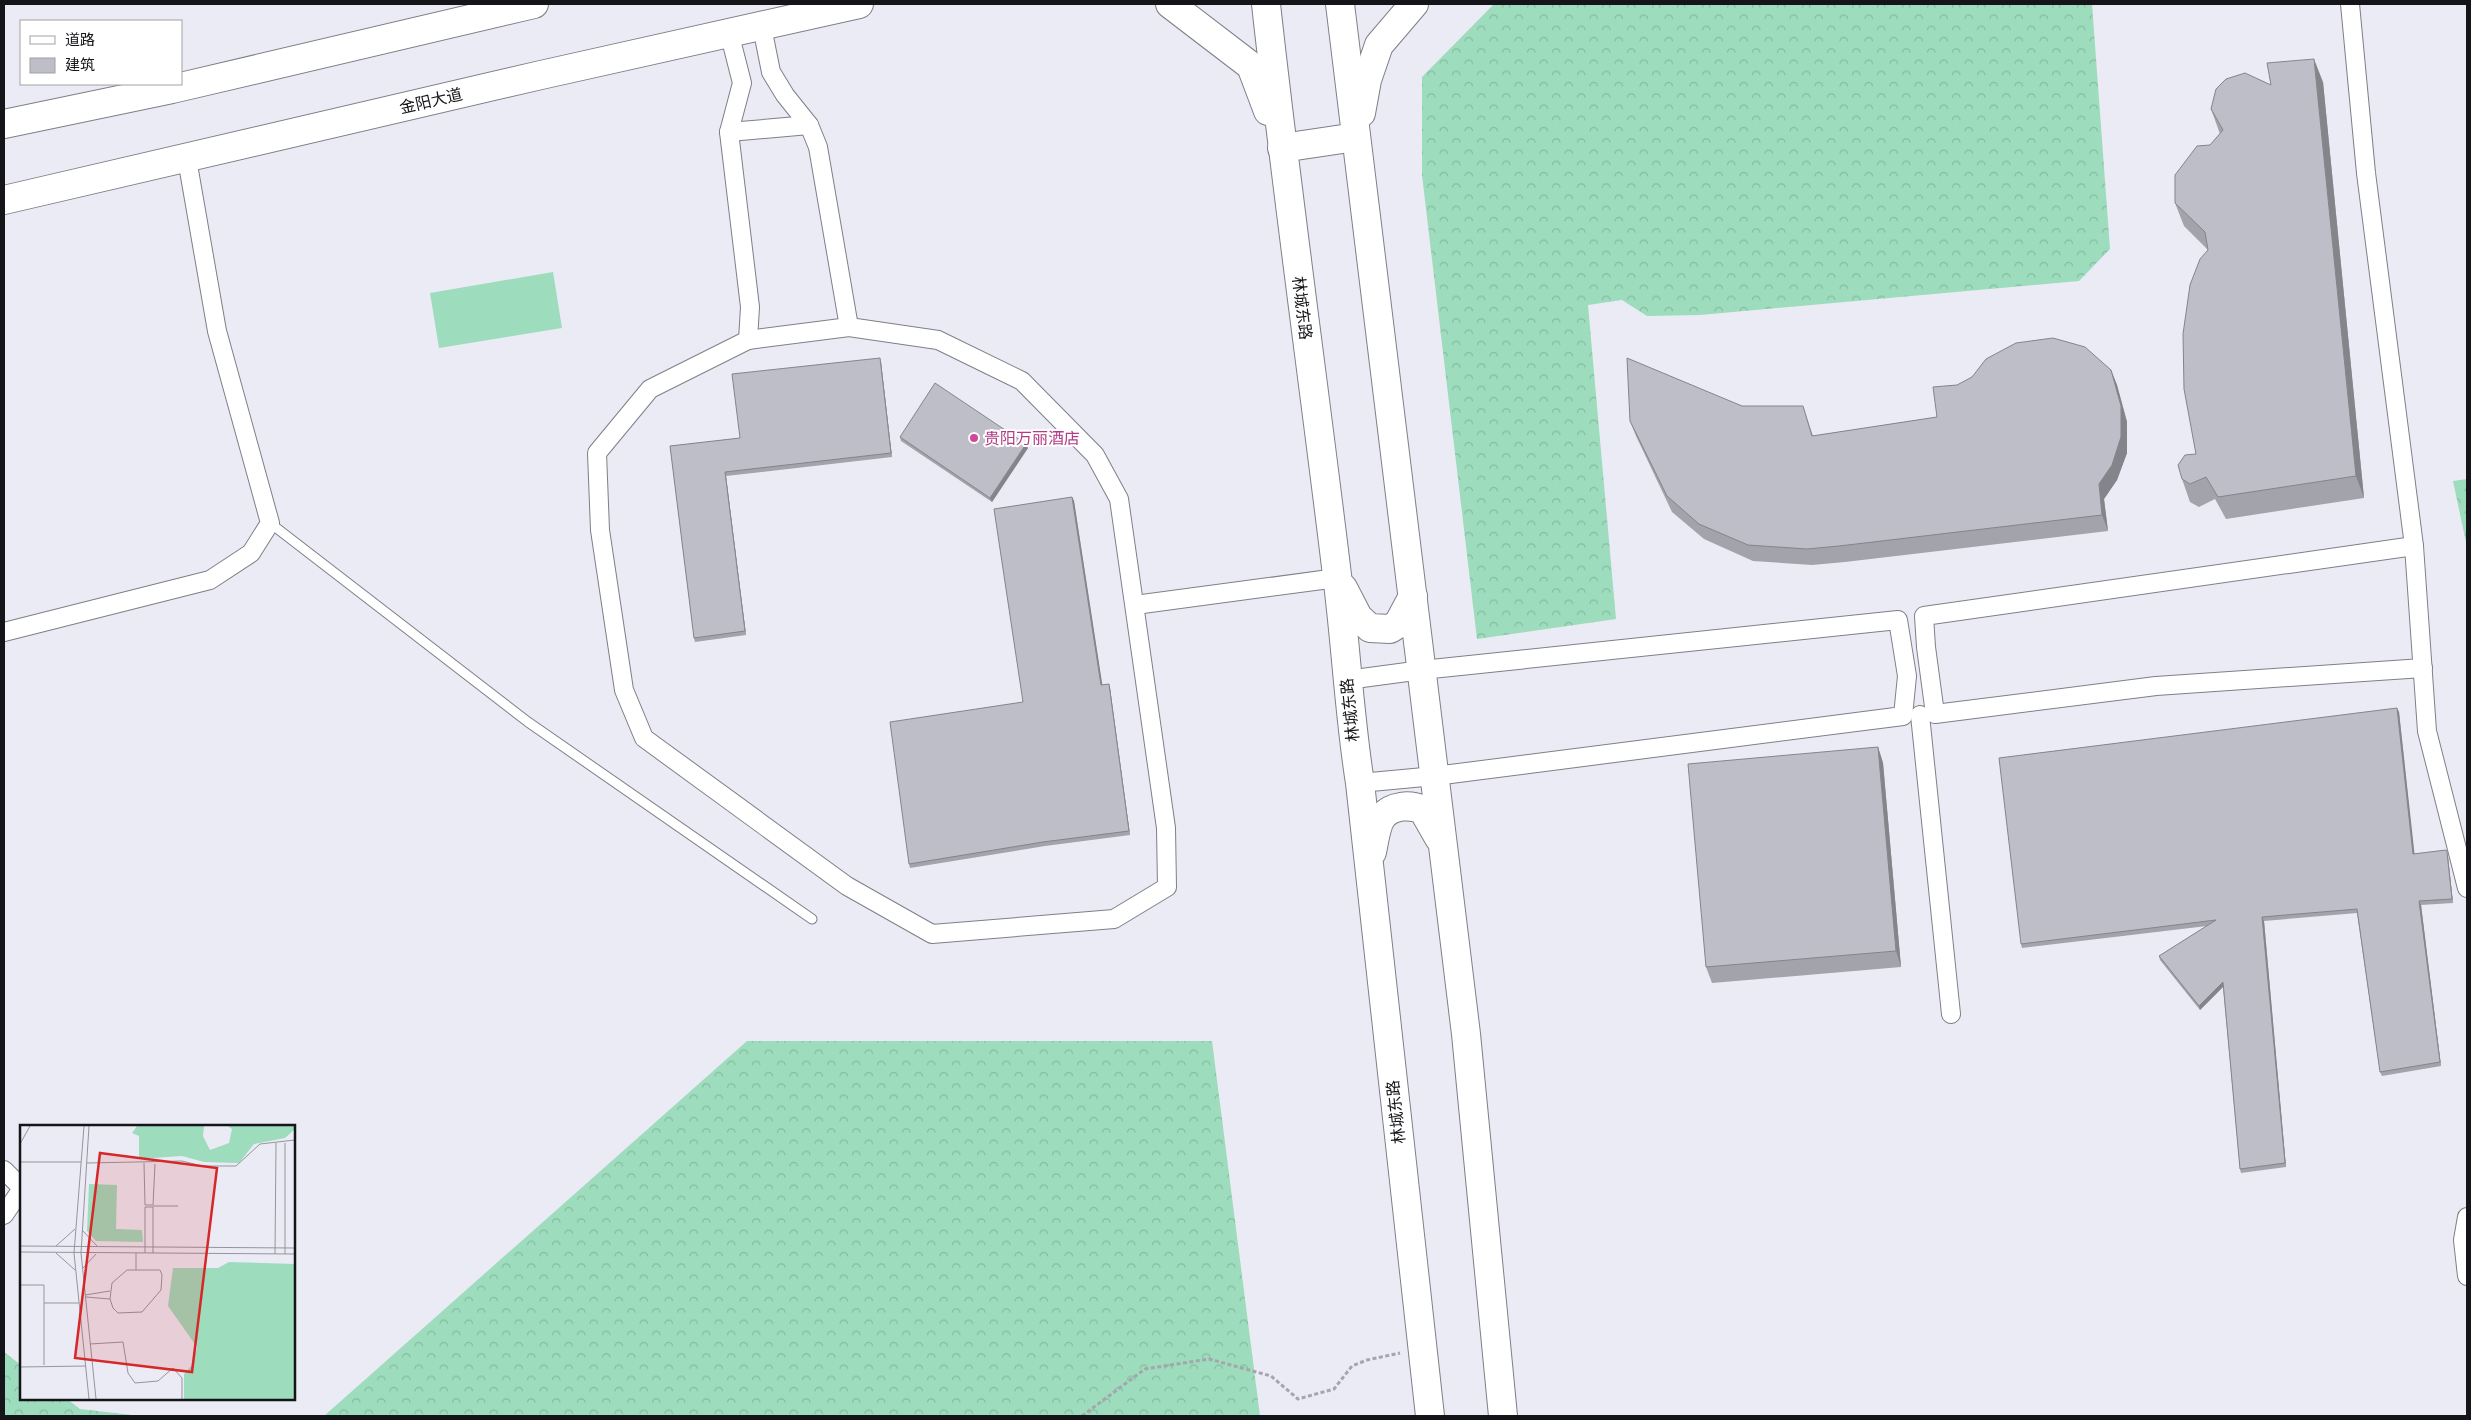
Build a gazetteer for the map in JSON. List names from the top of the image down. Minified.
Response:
{"streets":{"main road":["金阳大道","林城东路"]},"places":["贵阳万丽酒店"],"legend":["道路","建筑"]}
